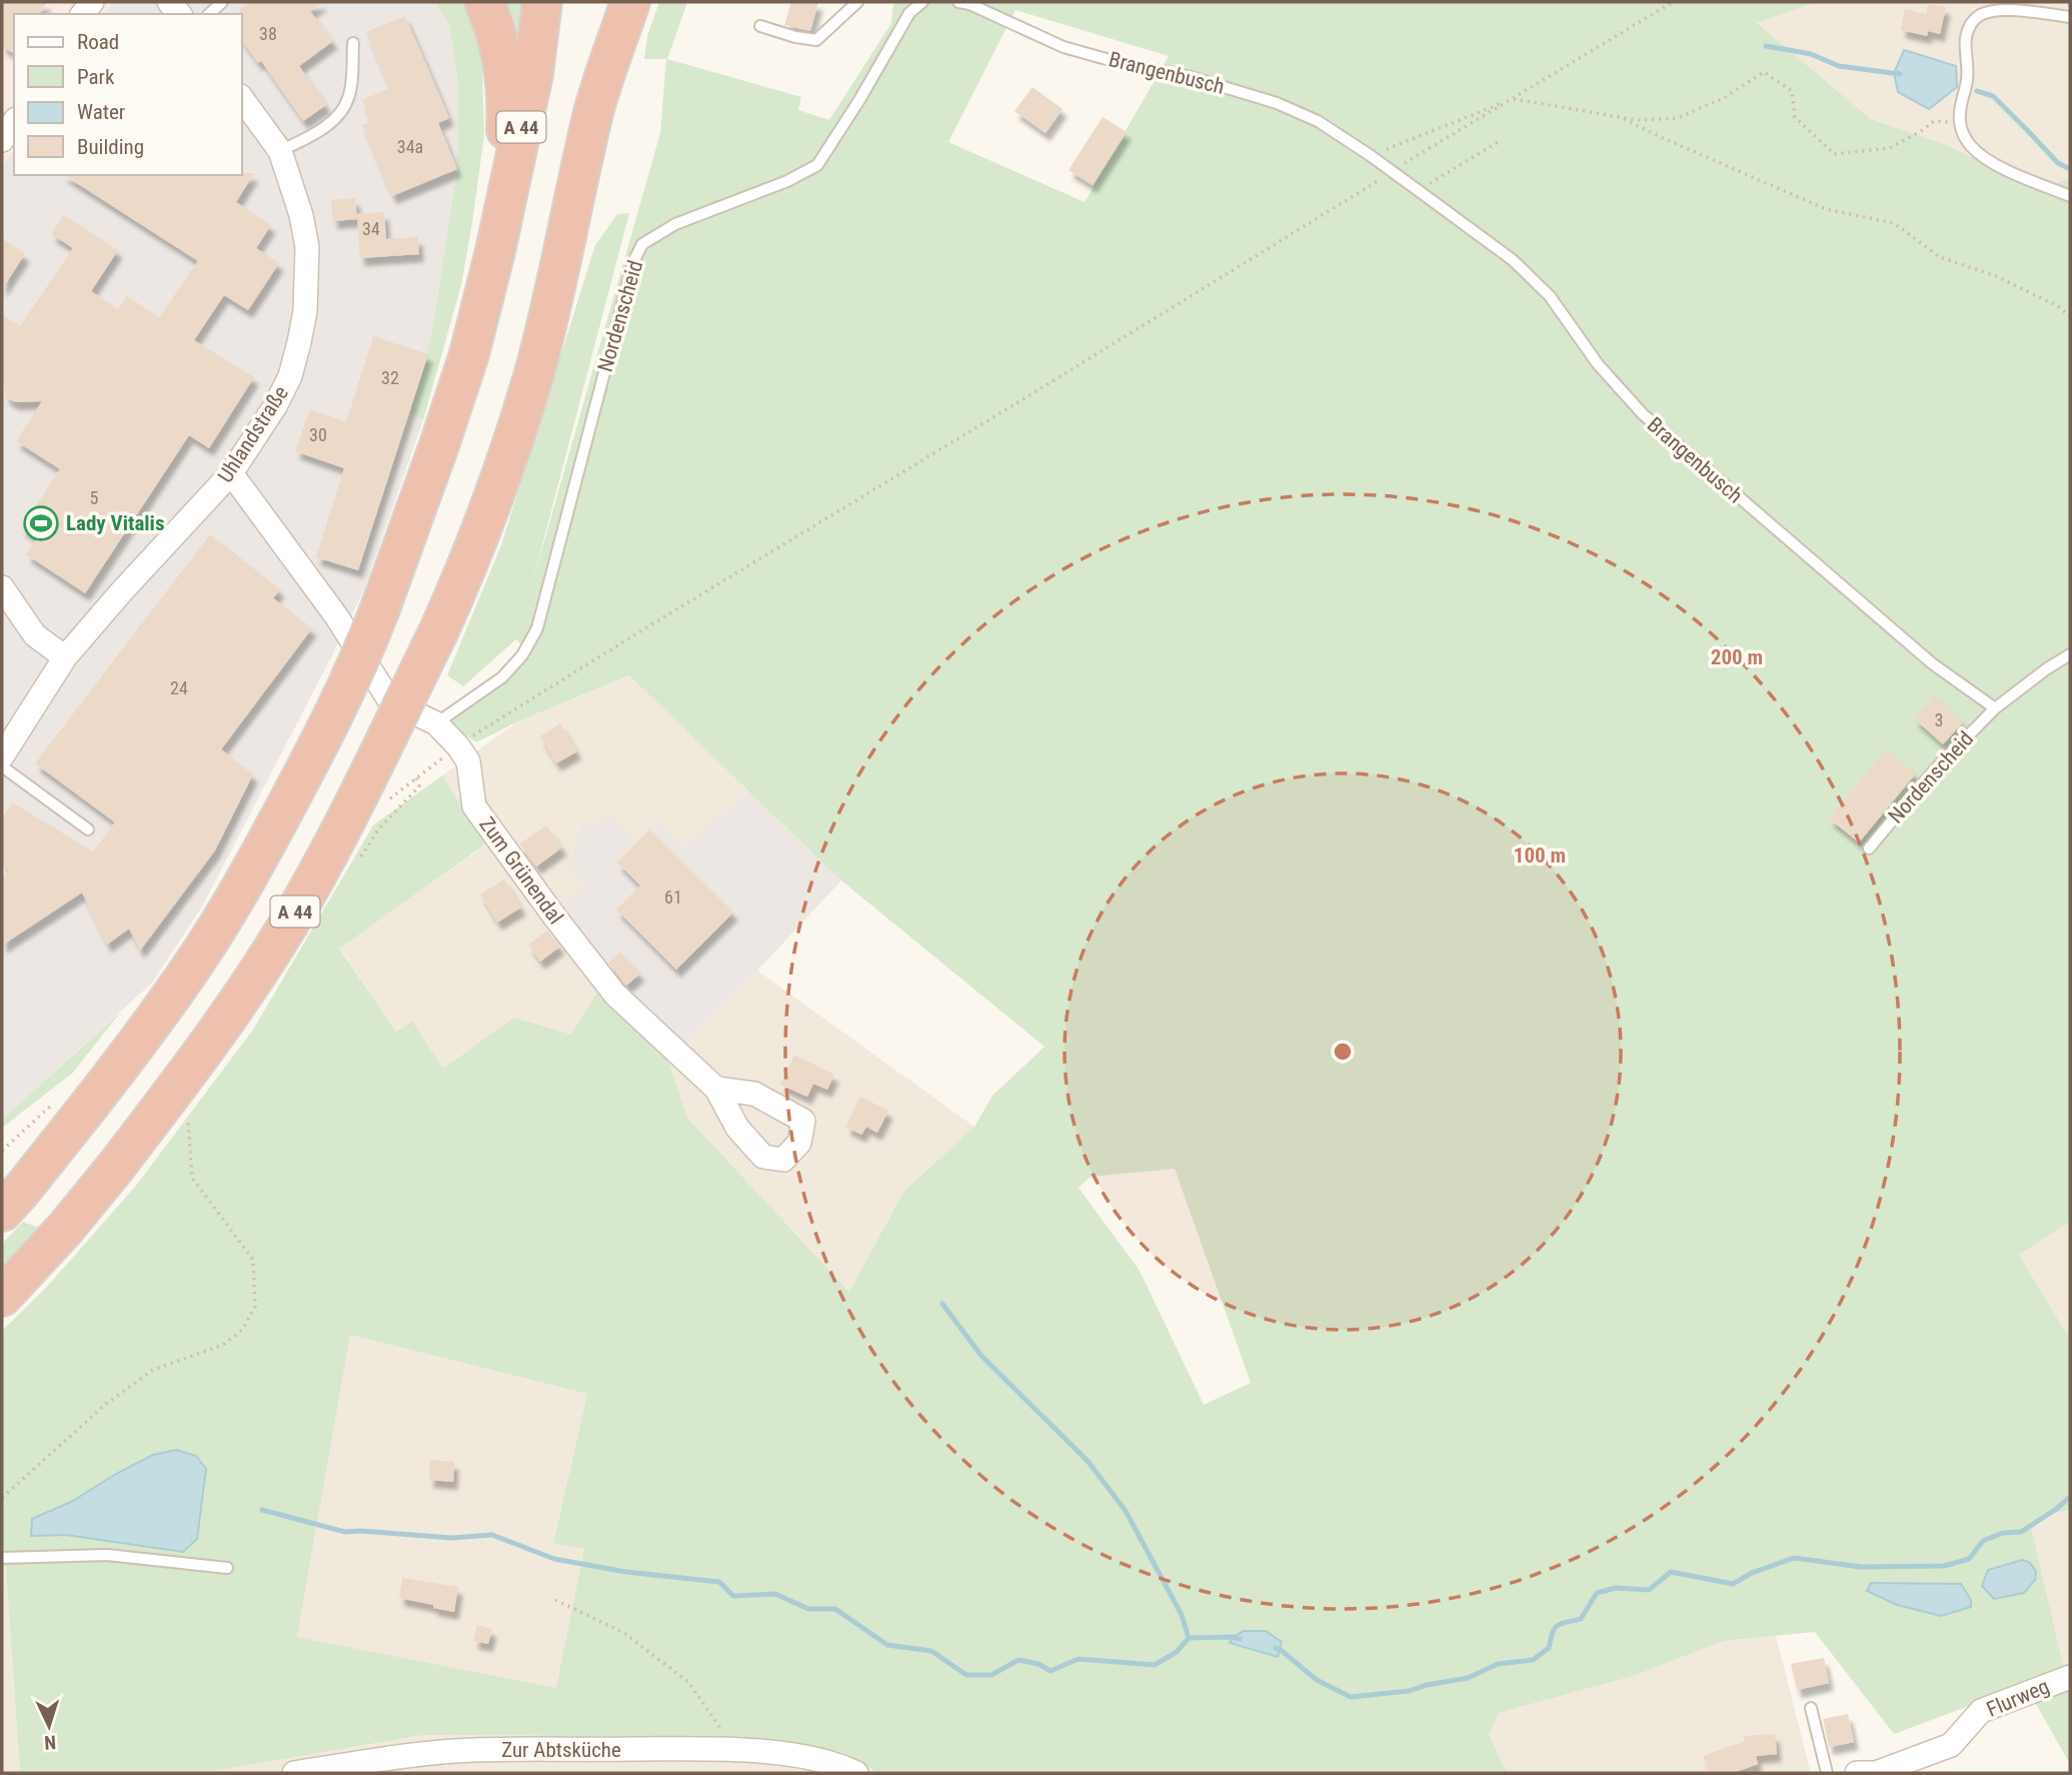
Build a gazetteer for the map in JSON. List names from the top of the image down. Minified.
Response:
{"streets":{"highway":["A 44"],"street":["Uhlandstraße","Zum Grünendal","Flurweg","Zur Abtsküche"],"lane":["Brangenbusch","Nordenscheid"]},"crossings":[["Brangenbusch","Nordenscheid"],["Nordenscheid","Zum Grünendal"],["Uhlandstraße","Zum Grünendal"]],"places":{"sports":["Lady Vitalis"]},"house_numbers":["38","34a","34","32","30","5","24","3","61"],"legend":["Road","Park","Water","Building"],"north":"bottom","rings":["200 m","100 m"]}
